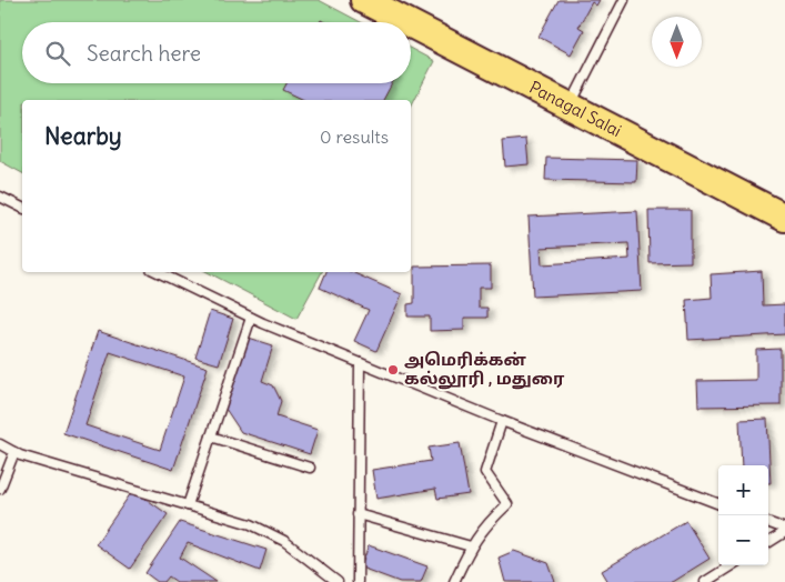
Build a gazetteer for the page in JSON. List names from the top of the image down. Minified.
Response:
{"streets":{"main road":["Panagal Salai"]},"places":["அமெரிக்கன் கல்லூரி , மதுரை"],"north":"bottom","page":{"search":"Search here","heading":["Nearby","0 results"],"map_buttons":["+","−"]}}
